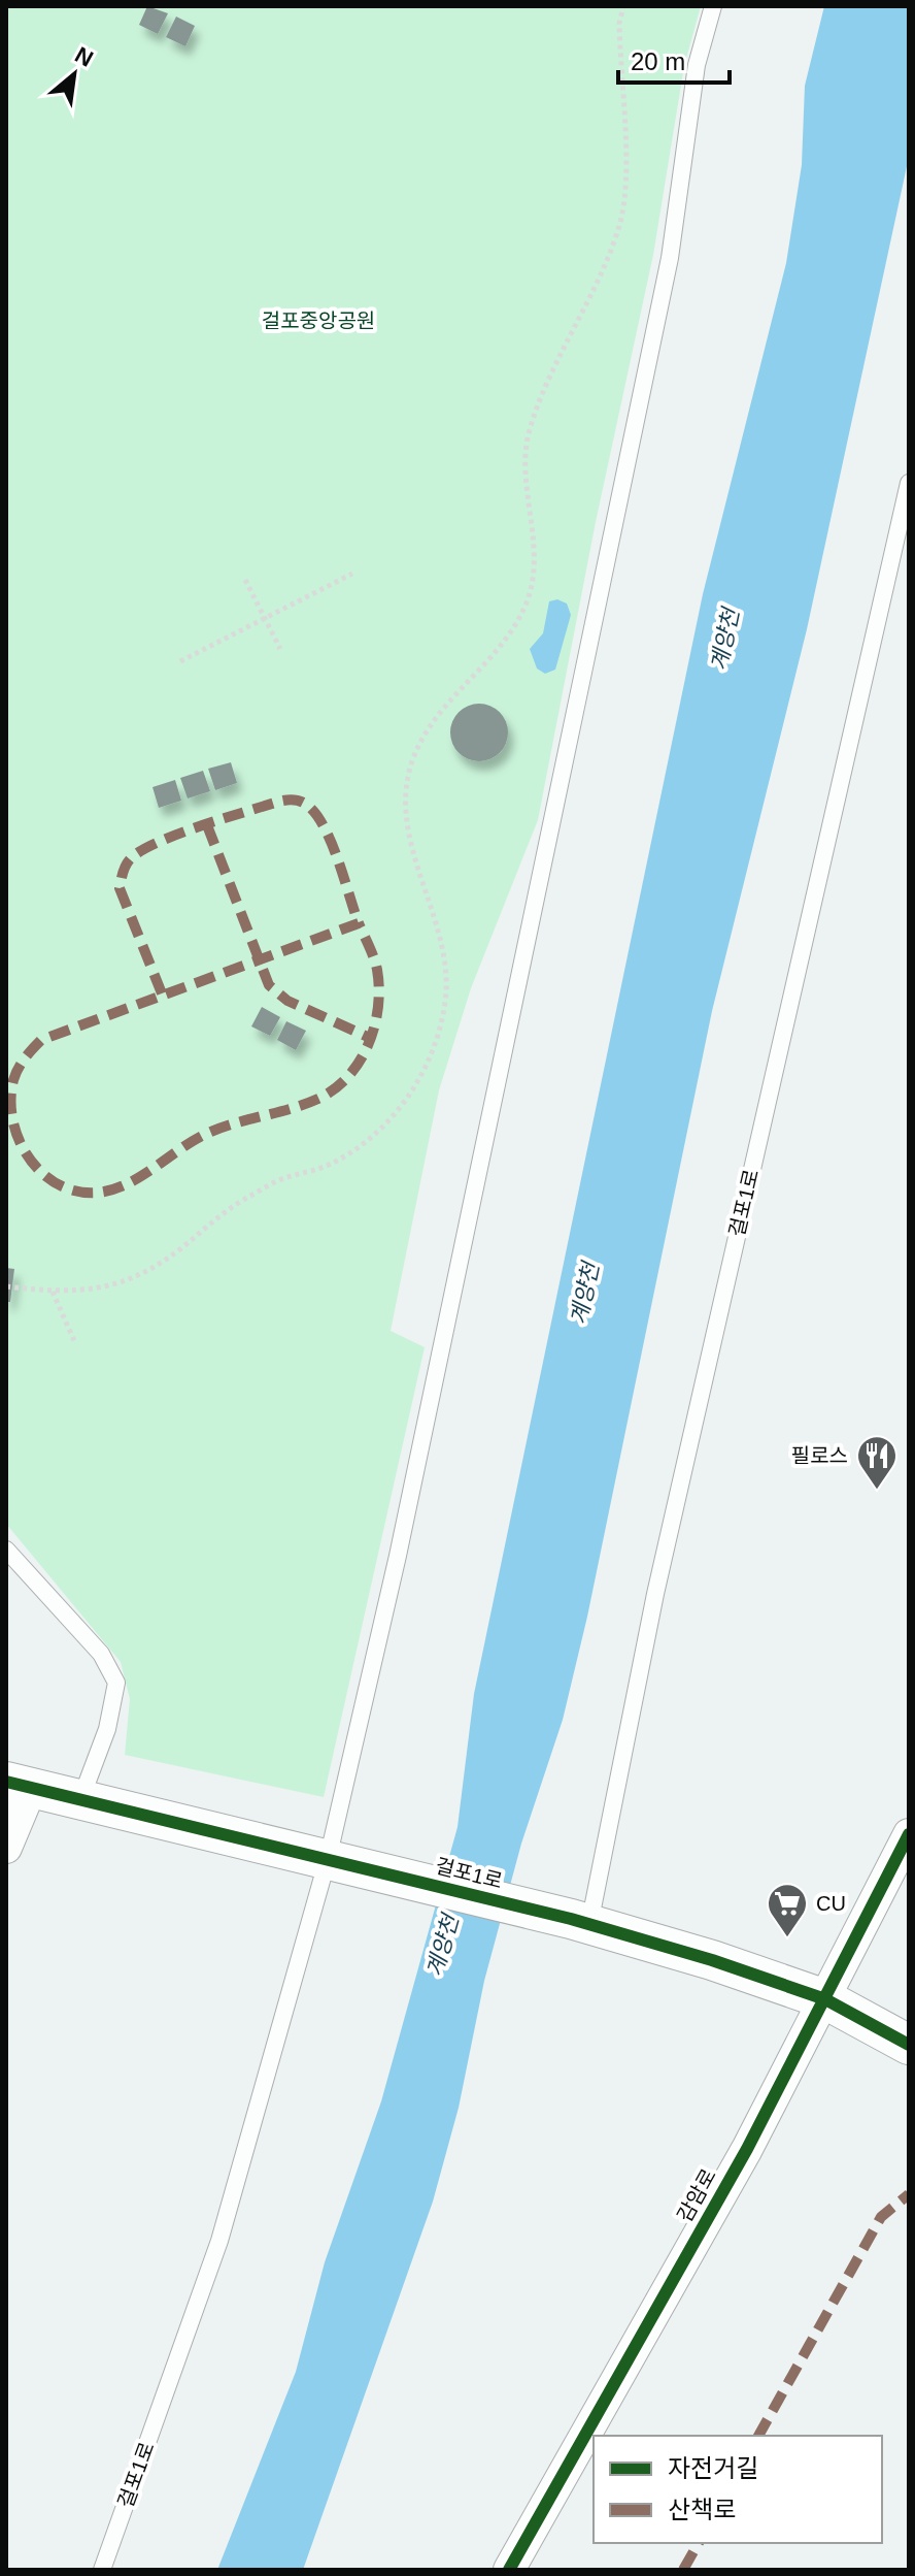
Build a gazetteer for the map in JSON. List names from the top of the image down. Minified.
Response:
{"streets":{"street":["걸포1로","감암로"]},"crossings":[["걸포1로","감암로"]],"water":["계양천"],"parks":["걸포중앙공원"],"places":{"restaurant":["필로스"],"supermarket":["CU"]},"legend":["자전거길","산책로"],"scale_bar":"20 m","north":"top right"}
